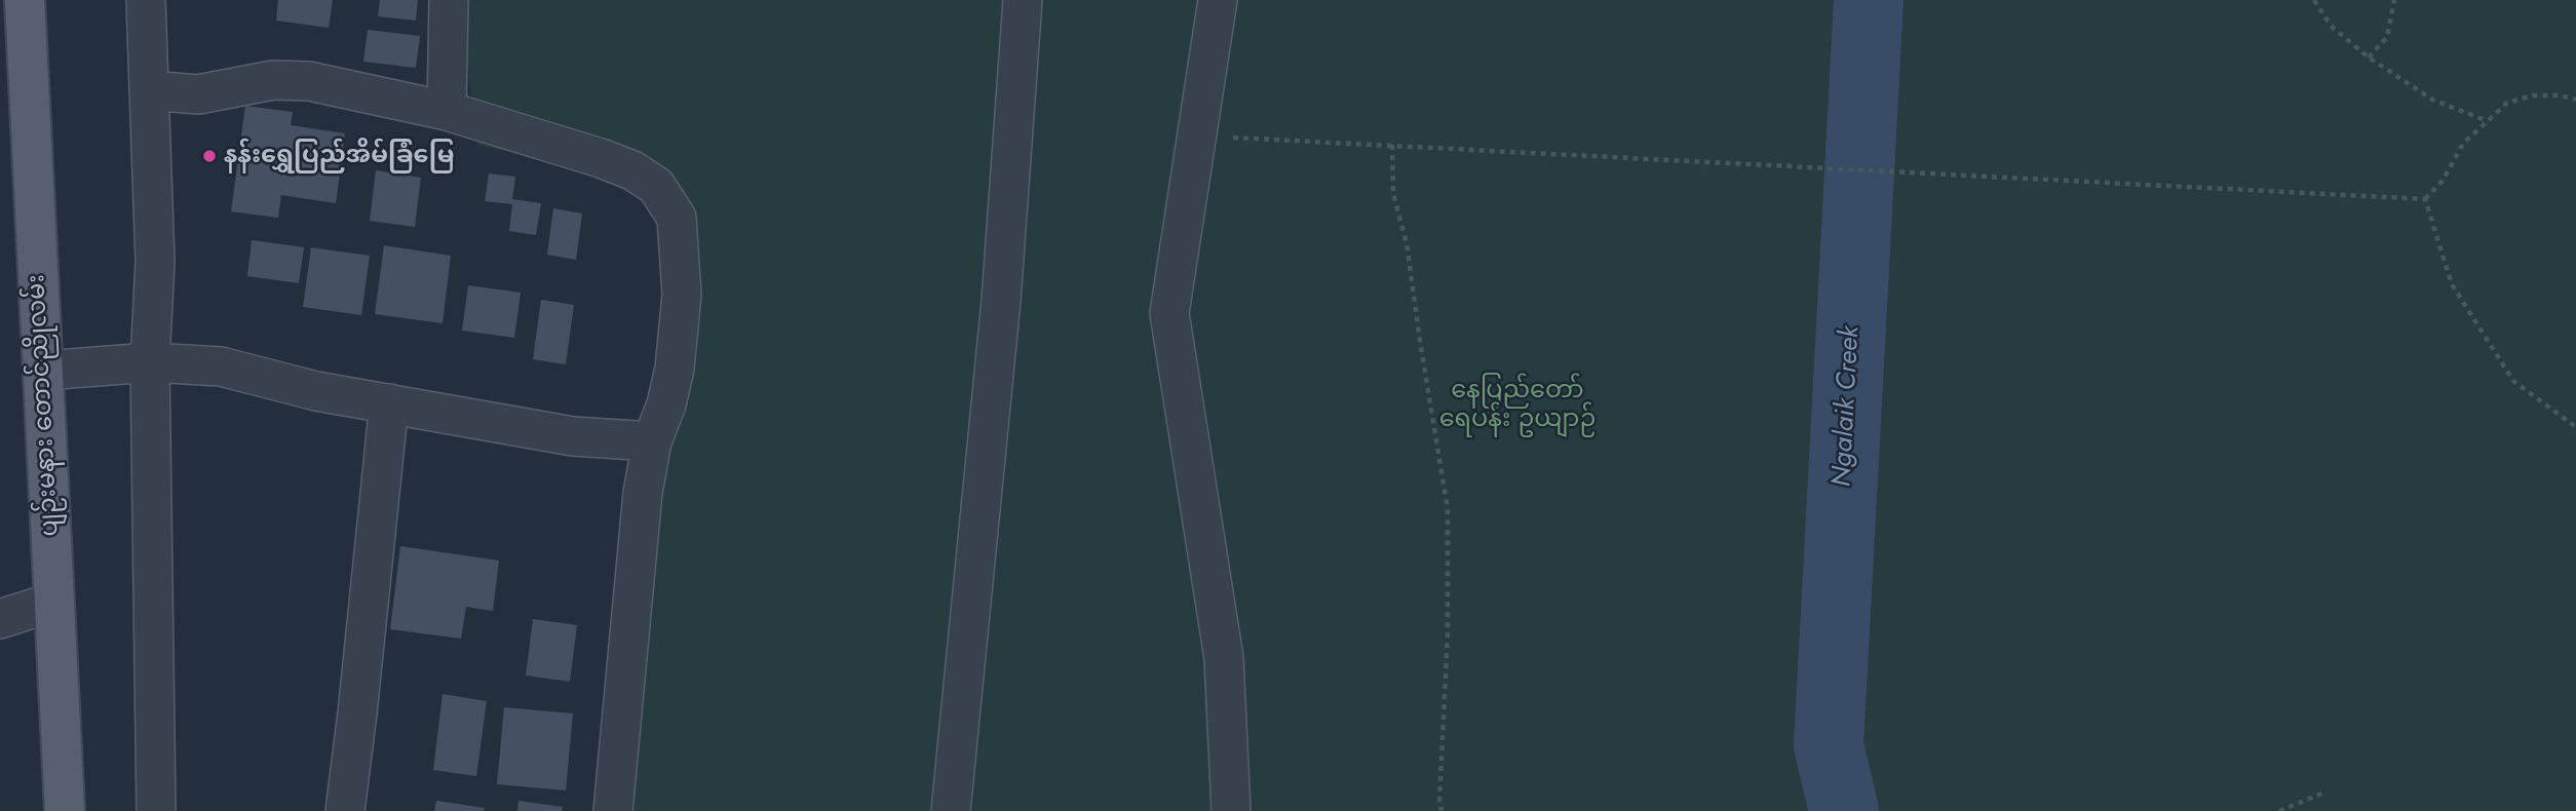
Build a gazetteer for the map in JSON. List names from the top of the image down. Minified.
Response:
{"streets":{"main road":["ပျဉ်းမနား တောင်ညိုလမ်း"]},"water":["Ngalaik Creek"],"parks":["နေပြည်တော် ရေပန်း ဥယျာဉ်"],"places":["နန်းရွှေပြည်အိမ်ခြံမြေ"]}
